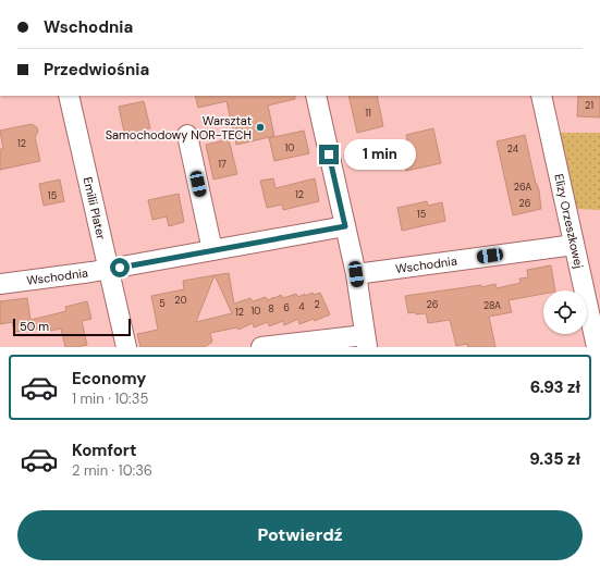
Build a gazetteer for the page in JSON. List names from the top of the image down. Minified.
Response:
{"streets":{"street":["Emilii Plater","Elizy Orzeszkowej","Wschodnia"]},"crossings":[["Emilii Plater","Wschodnia"],["Elizy Orzeszkowej","Wschodnia"]],"places":["Warsztat Samochodowy NOR-TECH"],"house_numbers":["21","11","12","10","24","17","26A","12","15","26","15","20","5","2","26","28A","4","6","8","10","12"],"scale_bar":"50 m","page":{"banner":["Wschodnia","Przedwiośnia"],"bubble":"1 min","scale":"50 m","list":[{"name":"Economy","note":"1 min · 10:35","value":"6.93 zł"},{"name":"Komfort","note":"2 min · 10:36","value":"9.35 zł"}],"buttons":"Potwierdź"}}
